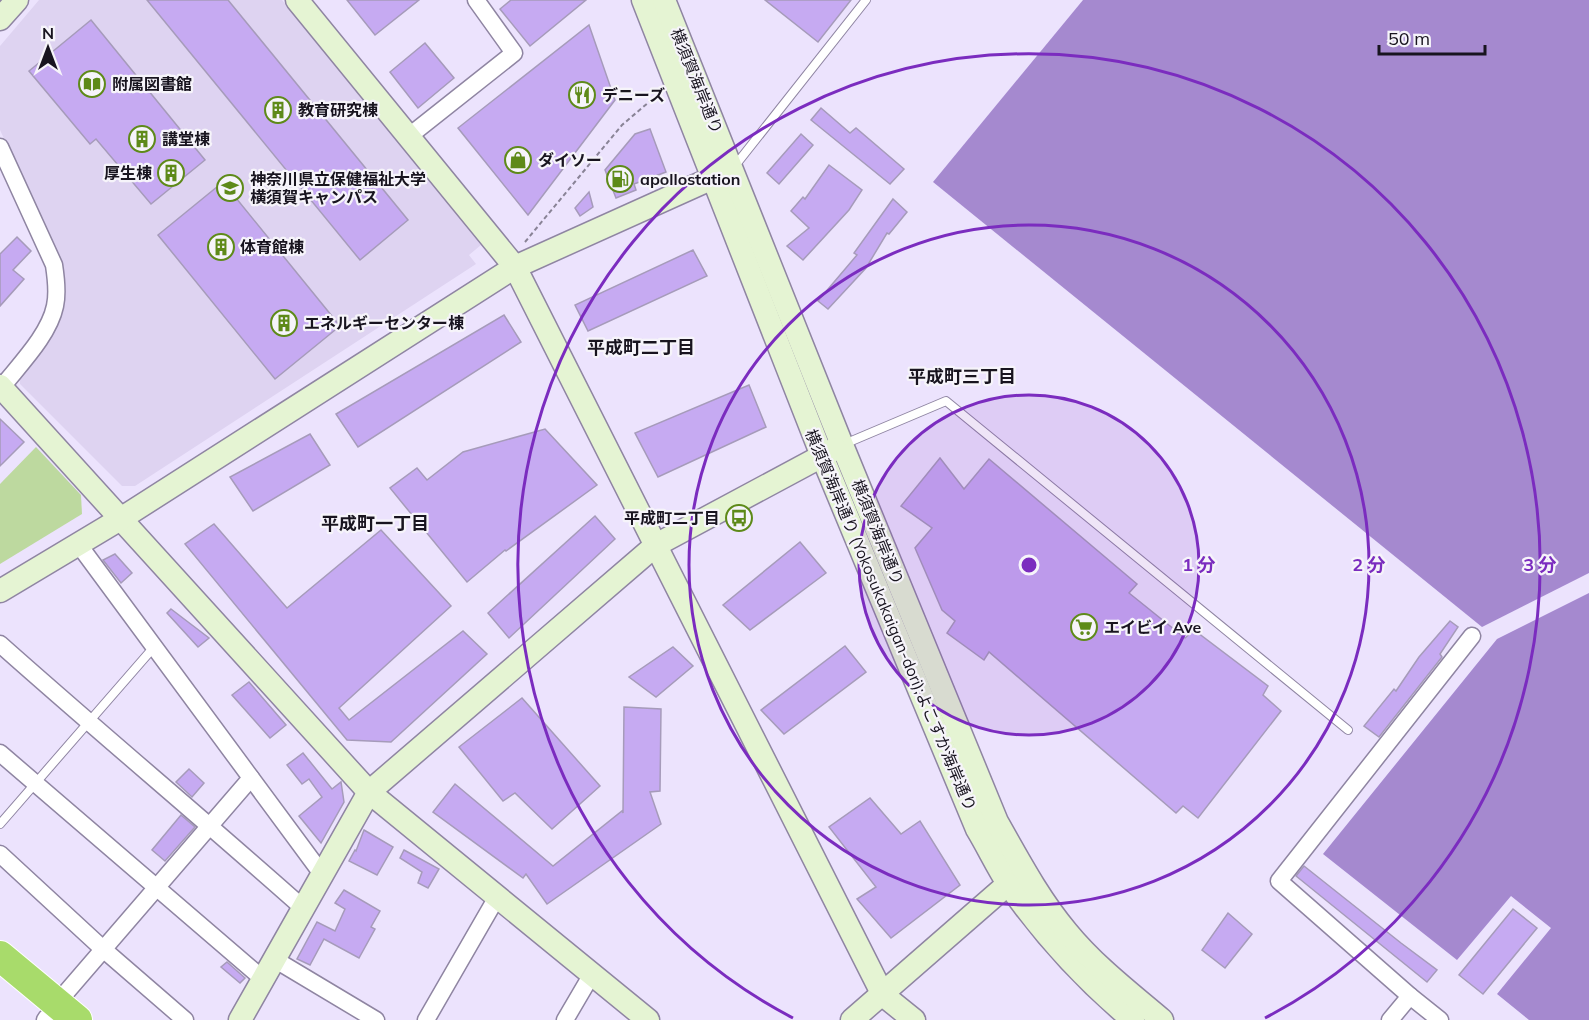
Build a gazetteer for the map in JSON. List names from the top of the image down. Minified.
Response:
{"streets":{"street":["横須賀海岸通り","横須賀海岸通り (Yokosukakaigan-dori);よこすか海岸通り"]},"crossings":[["横須賀海岸通り","横須賀海岸通り (Yokosukakaigan-dori);よこすか海岸通り"]],"districts":["平成町二丁目","平成町三丁目","平成町一丁目"],"places":{"library":["附属図書館"],"restaurant":["デニーズ"],"building":["教育研究棟","講堂棟","厚生棟","体育館棟","エネルギーセンター棟"],"shop":["ダイソー"],"fuel station":["apollostation"],"school or university":["神奈川県立保健福祉大学 横須賀キャンパス"],"bus stop":["平成町二丁目"],"supermarket":["エイビイ Ave"]},"scale_bar":"50 m","north":"top","rings":["1 分","2 分","3 分"]}
